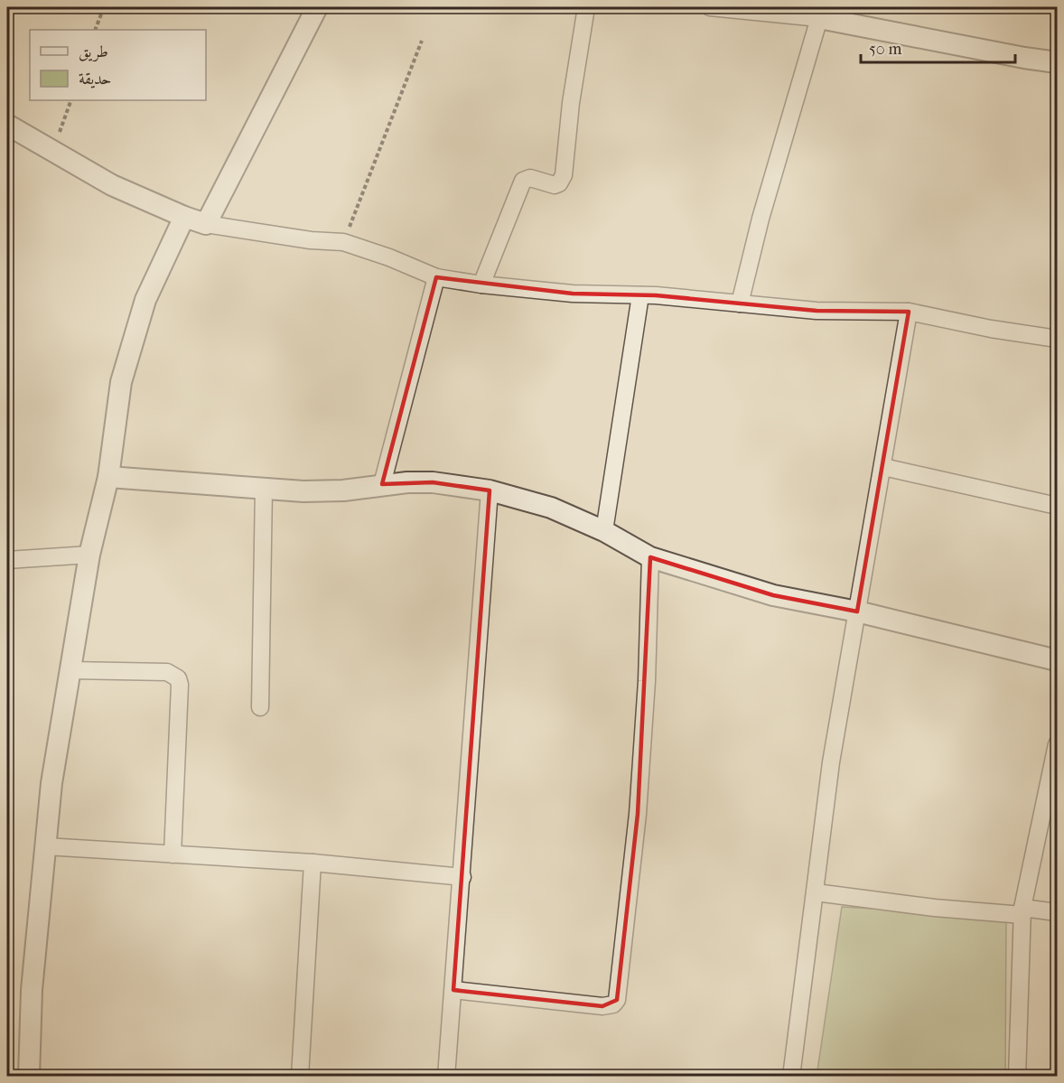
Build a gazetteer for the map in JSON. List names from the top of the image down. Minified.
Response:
{"legend":["طريق","حديقة"],"scale_bar":"50 m"}
